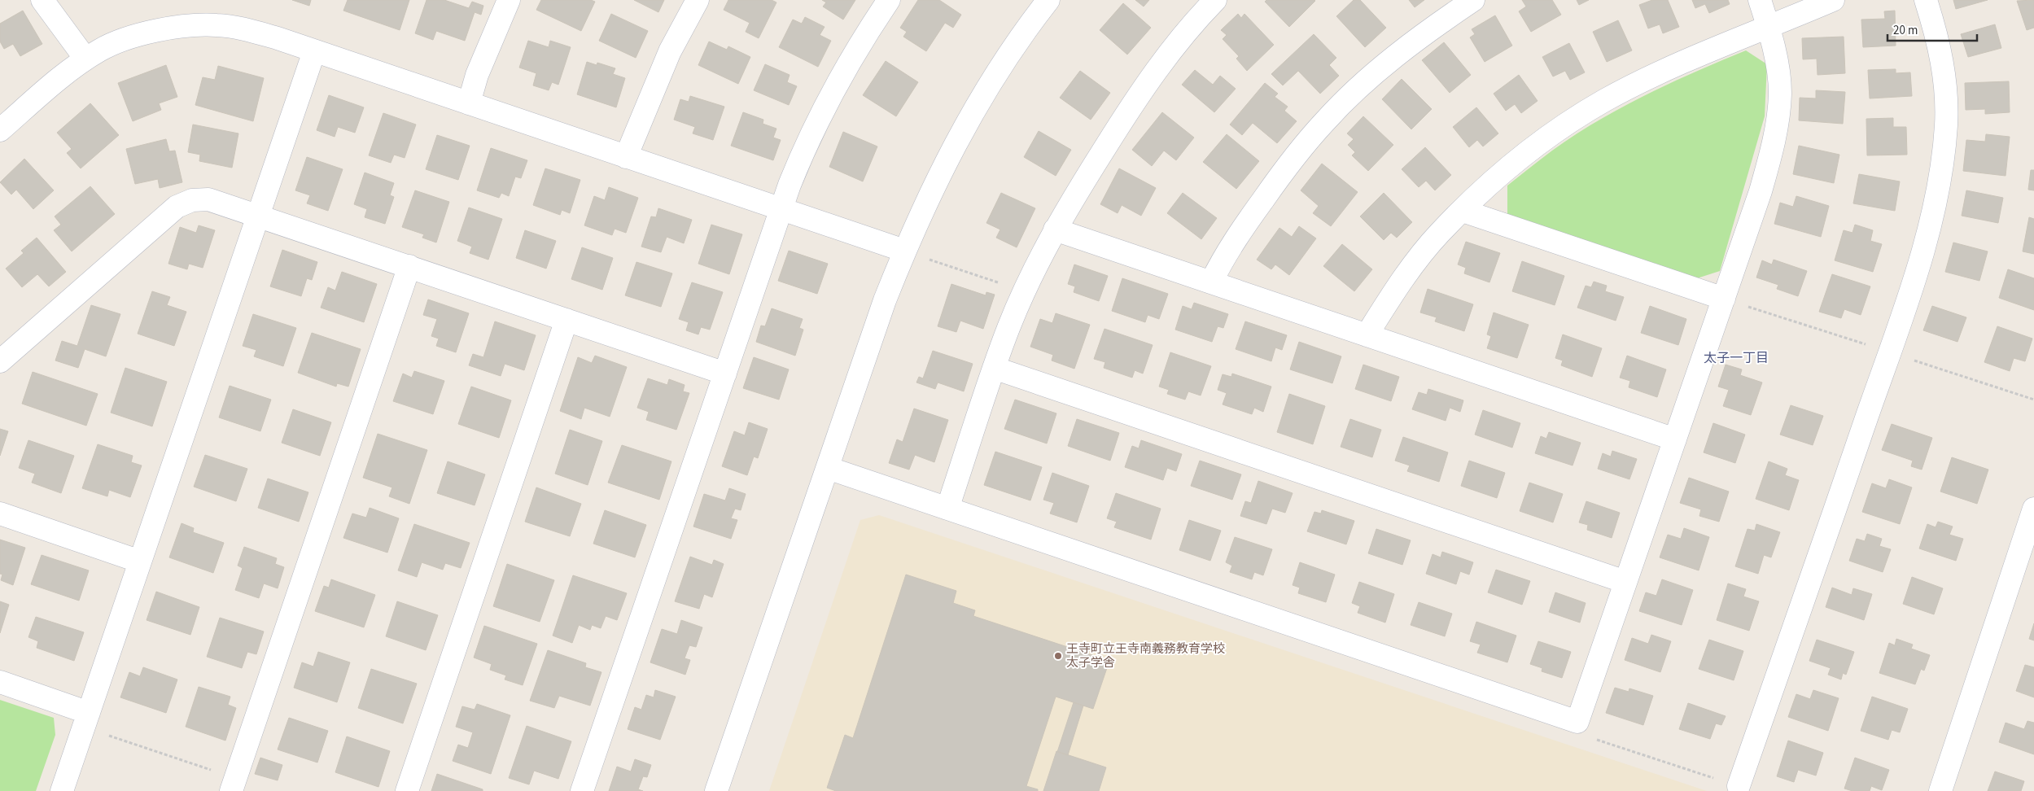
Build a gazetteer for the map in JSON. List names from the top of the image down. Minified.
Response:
{"districts":["太子一丁目"],"places":["王寺町立王寺南義務教育学校 太子学舎"],"scale_bar":"20 m"}
